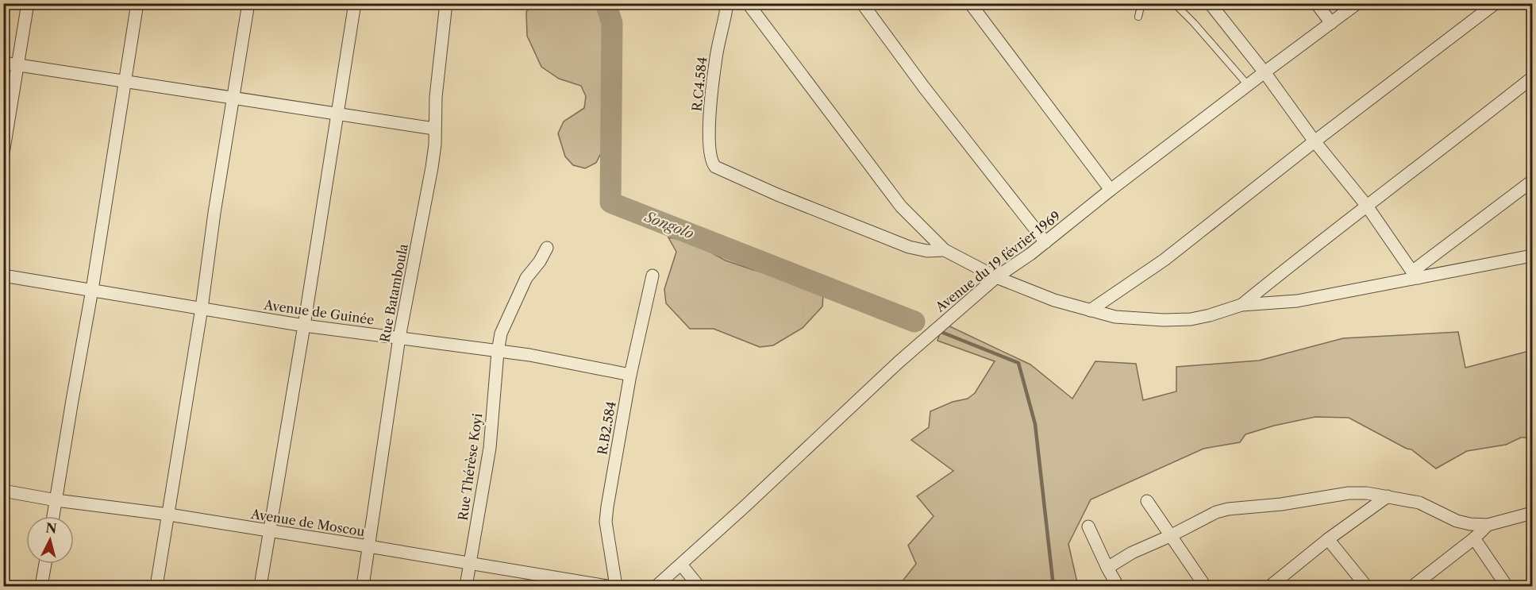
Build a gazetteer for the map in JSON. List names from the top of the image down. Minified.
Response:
{"streets":{"street":["R.C4.584","Avenue du 19 février 1969","Rue Batamboula","Avenue de Guinée","R.B2.584","Rue Thérèse Koyi","Avenue de Moscou"]},"crossings":[["Rue Batamboula","Avenue de Guinée"],["Rue Batamboula","Avenue de Moscou"],["Avenue de Guinée","R.B2.584"],["Avenue de Guinée","Rue Thérèse Koyi"],["Rue Thérèse Koyi","Avenue de Moscou"]],"water":["Songolo"],"north":"top"}
